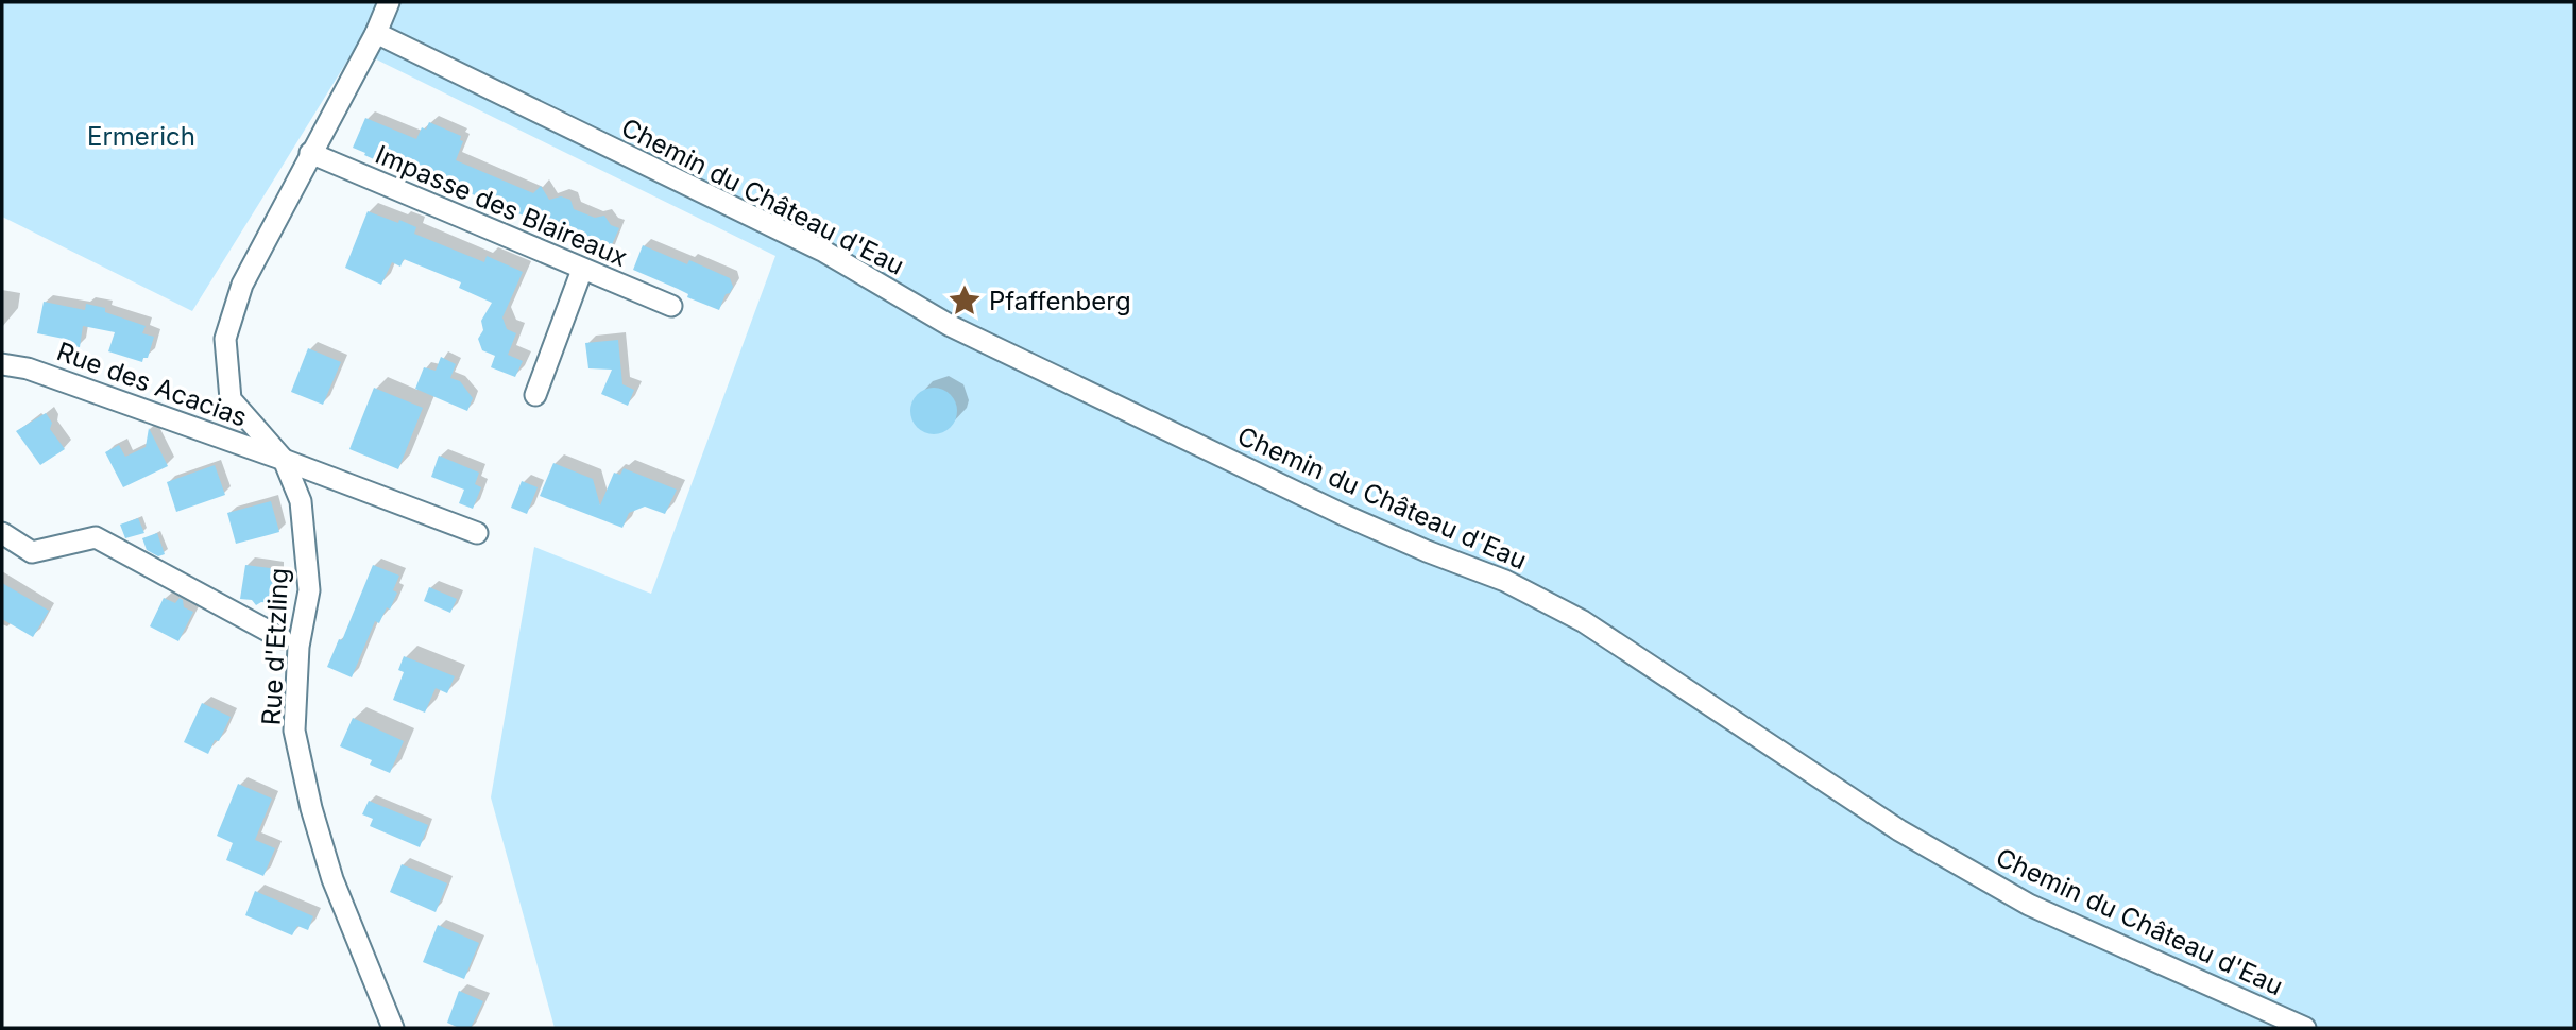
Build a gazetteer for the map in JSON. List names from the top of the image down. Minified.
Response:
{"streets":{"street":["Chemin du Château d'Eau","Impasse des Blaireaux","Rue des Acacias","Rue d'Etzling"]},"crossings":[["Chemin du Château d'Eau","Rue d'Etzling"],["Impasse des Blaireaux","Rue d'Etzling"],["Rue des Acacias","Rue d'Etzling"]],"parks":["Ermerich"],"places":{"place":["Pfaffenberg"]}}
